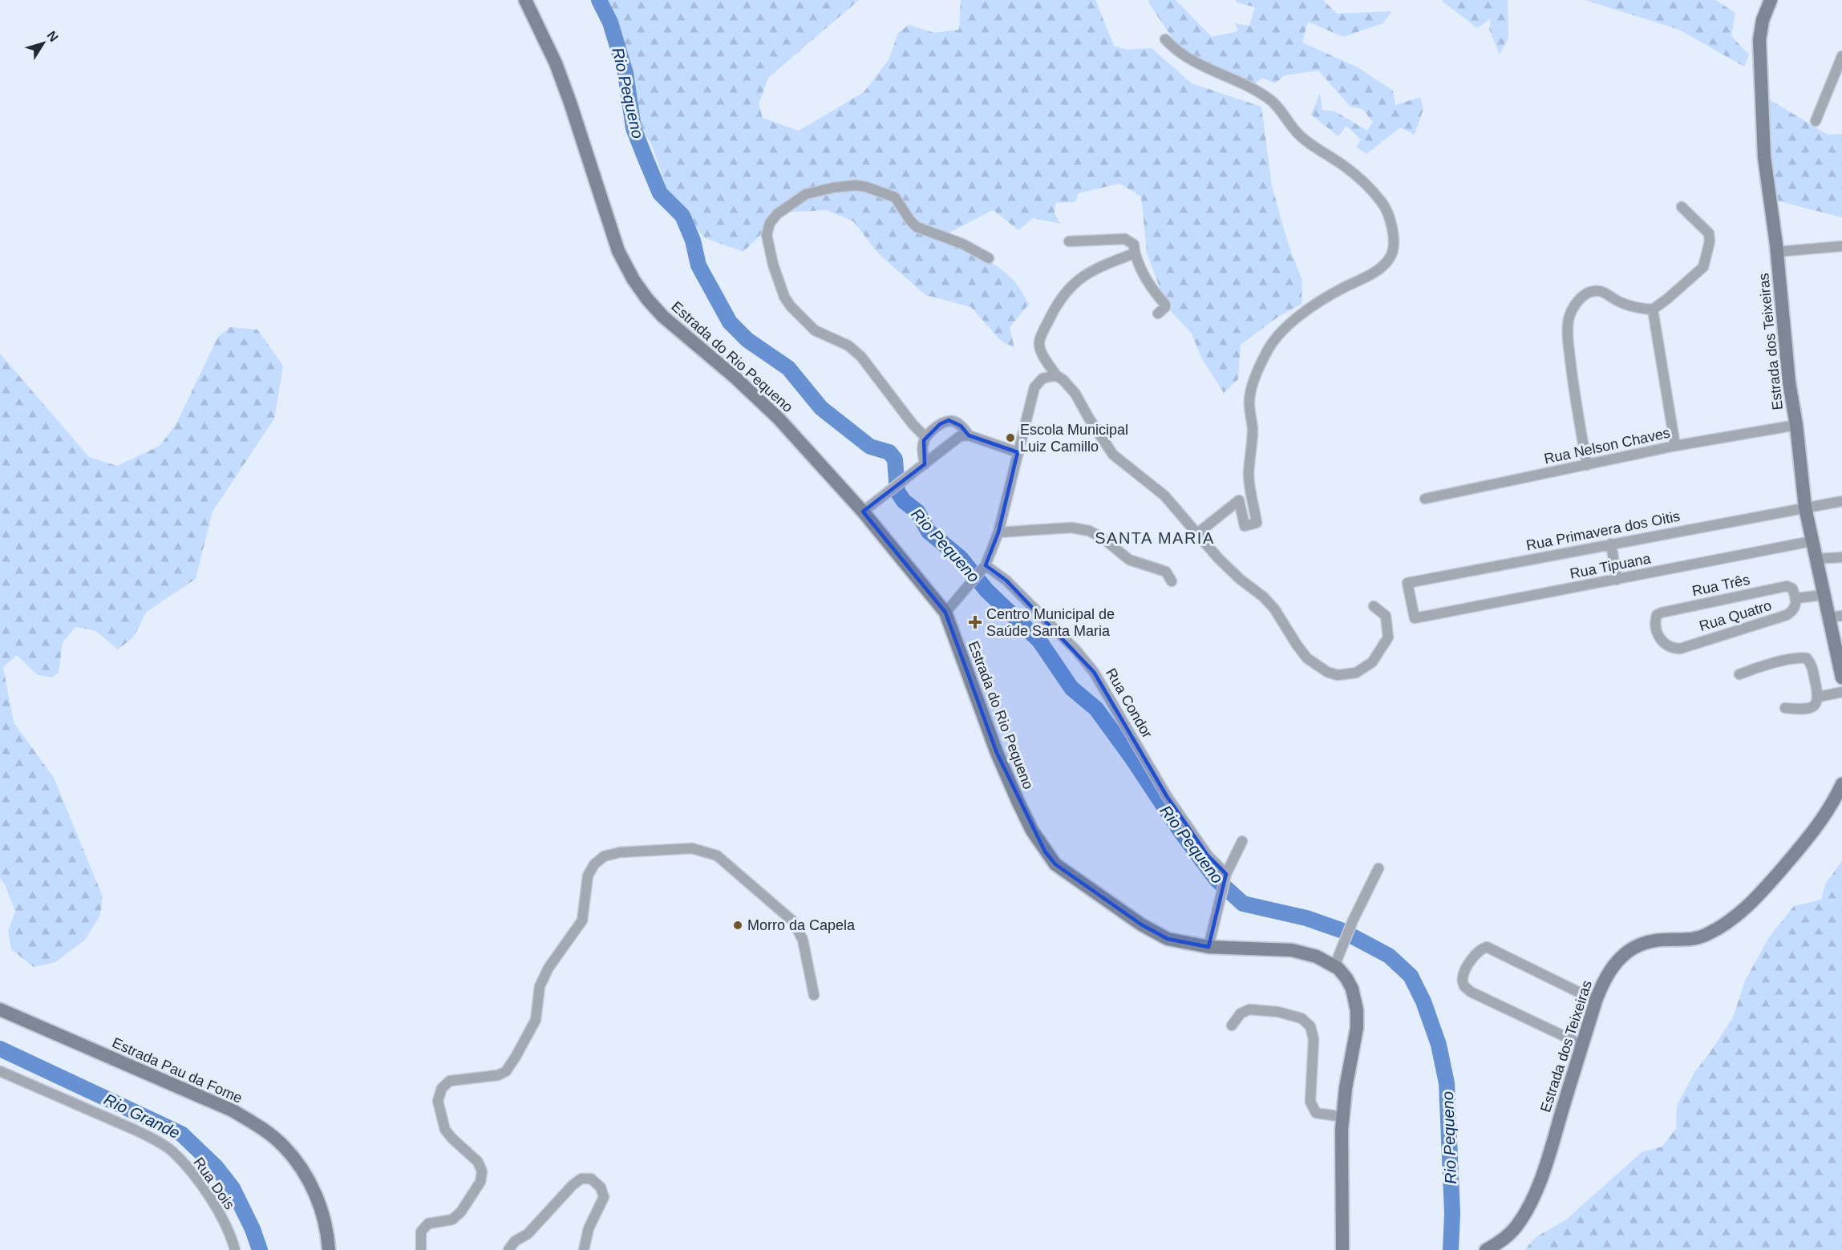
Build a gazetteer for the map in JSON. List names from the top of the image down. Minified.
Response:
{"streets":{"street":["Estrada dos Teixeiras","Estrada do Rio Pequeno","Rua Nelson Chaves","Rua Primavera dos Oitis","Rua Tipuana","Rua Três","Rua Quatro","Rua Condor","Estrada Pau da Fome","Rua Dois"]},"crossings":[["Estrada dos Teixeiras","Rua Nelson Chaves"],["Estrada dos Teixeiras","Rua Primavera dos Oitis"],["Estrada dos Teixeiras","Rua Tipuana"],["Rua Primavera dos Oitis","Rua Tipuana"],["Rua Três","Rua Quatro"]],"districts":["SANTA MARIA"],"water":["Rio Pequeno","Rio Grande"],"places":{"other":["Escola Municipal Luiz Camillo","Morro da Capela"],"health":["Centro Municipal de Saúde Santa Maria"]},"north":"top right"}
